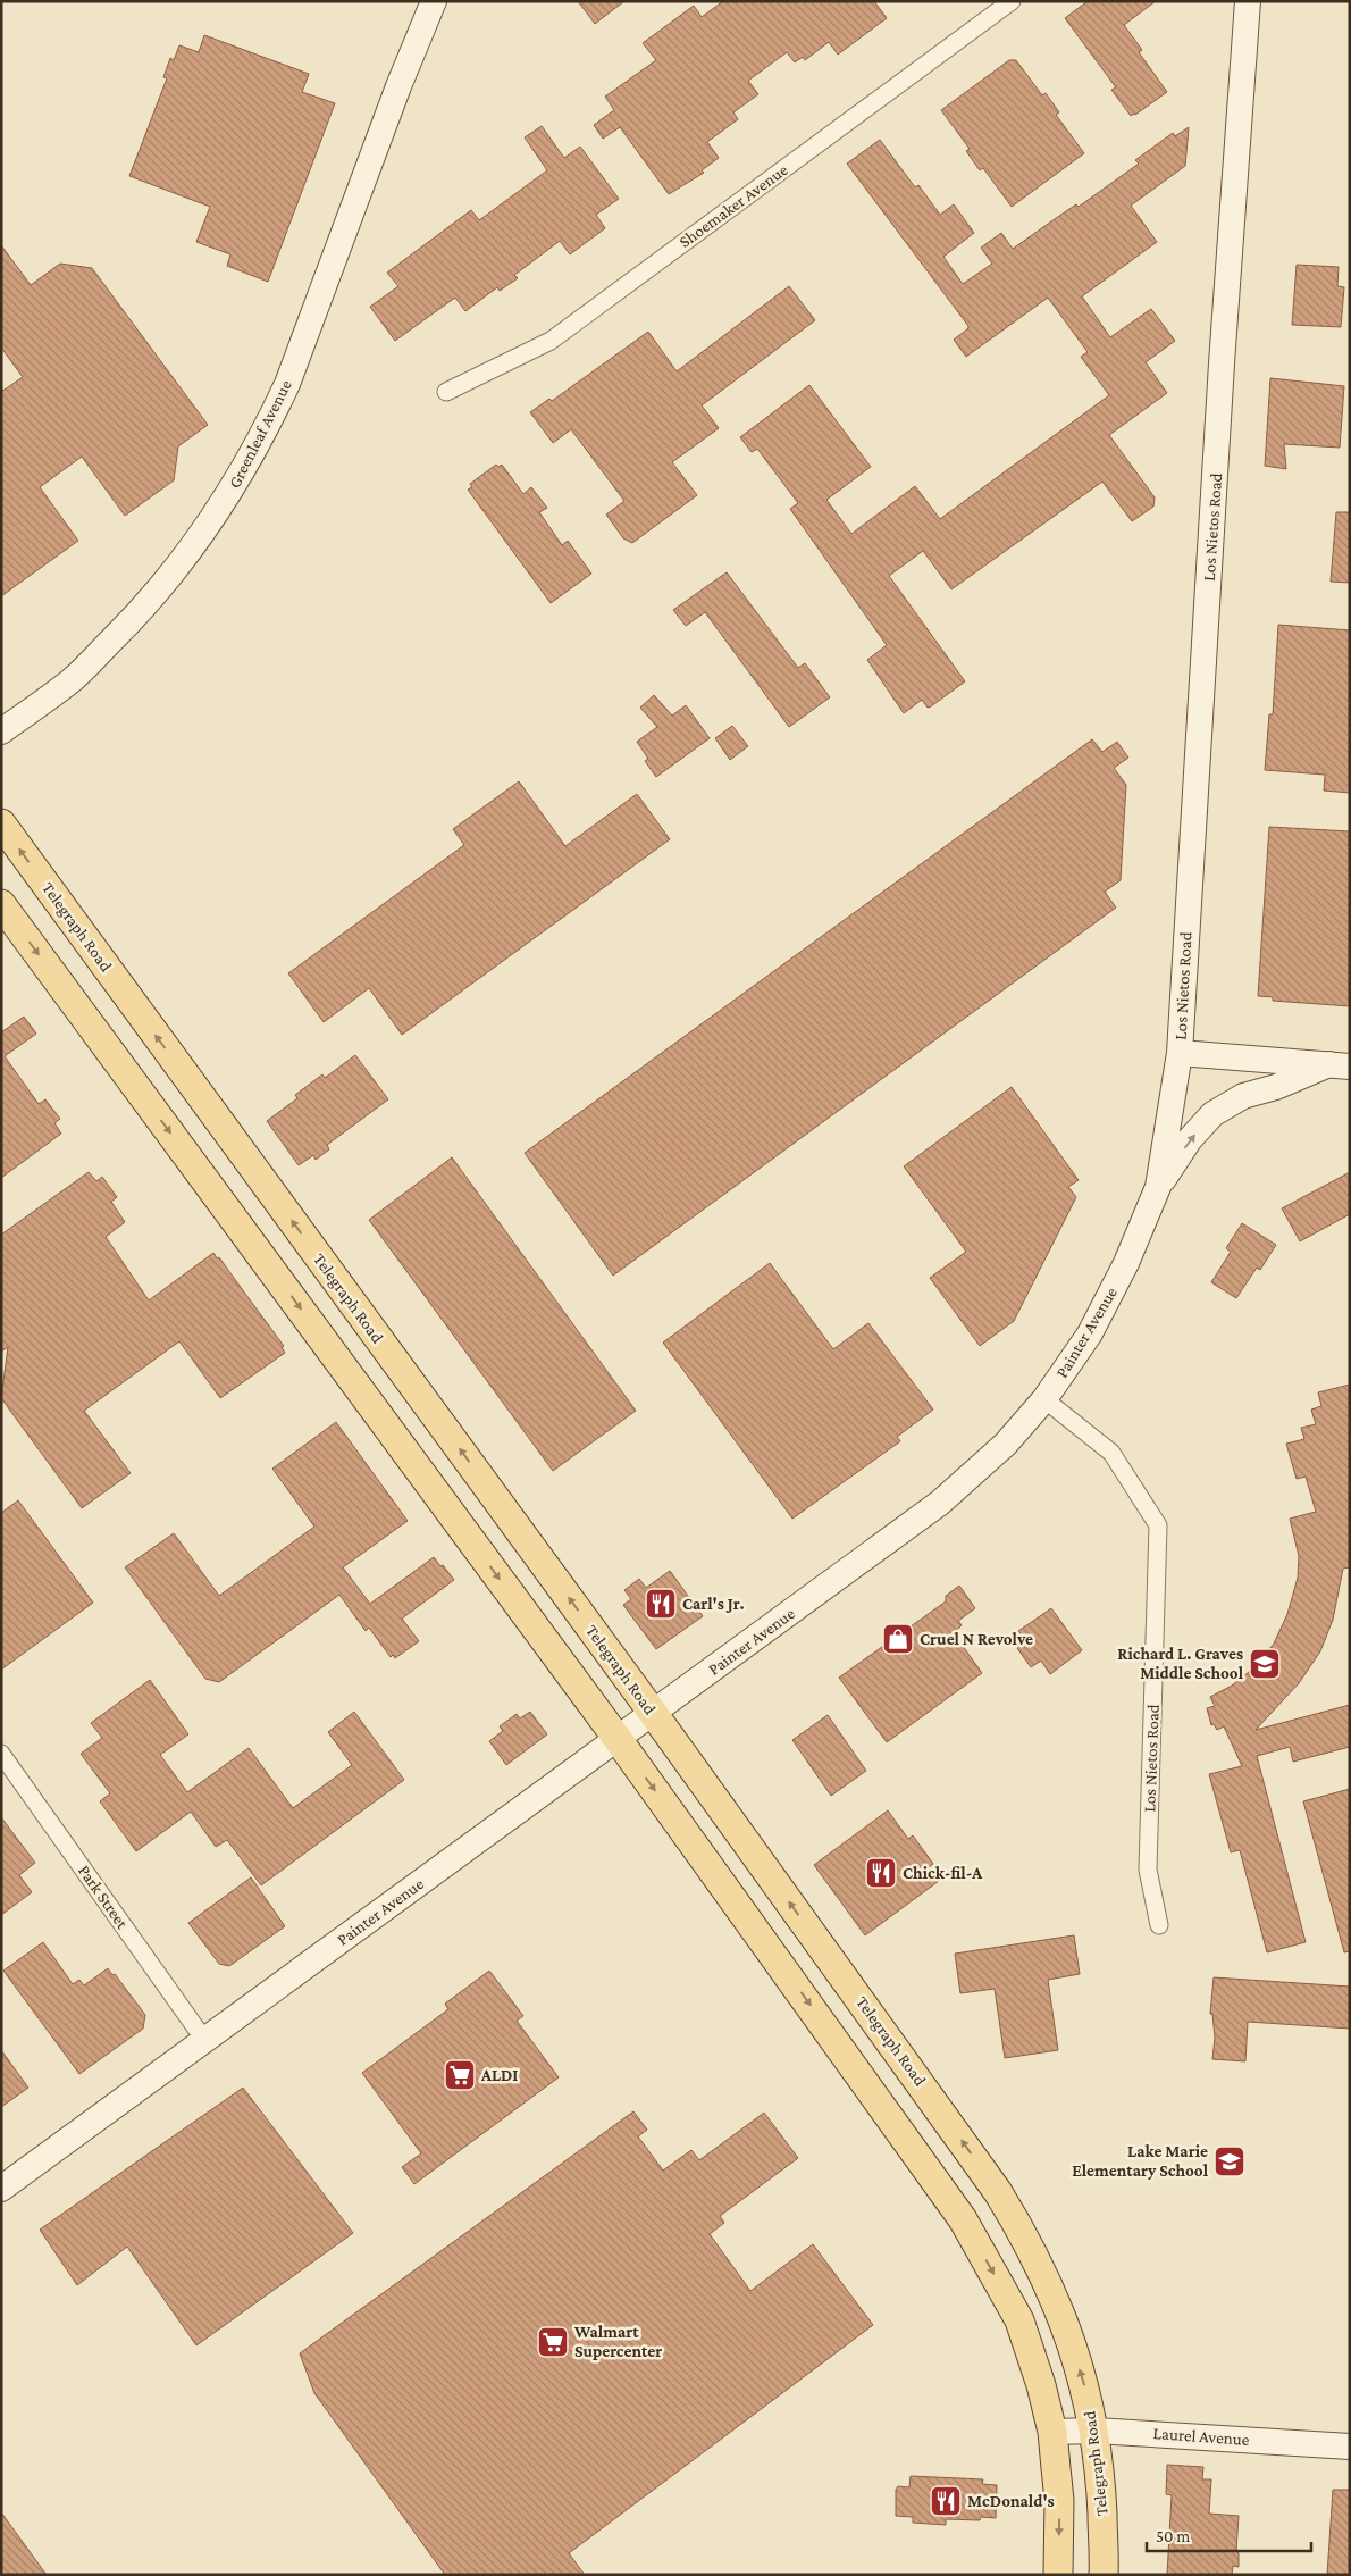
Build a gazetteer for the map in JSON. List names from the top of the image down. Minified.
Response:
{"streets":{"main road":["Greenleaf Avenue","Los Nietos Road","Telegraph Road","Painter Avenue","Laurel Avenue"],"street":["Shoemaker Avenue","Park Street"]},"crossings":[["Los Nietos Road","Painter Avenue"],["Telegraph Road","Painter Avenue"],["Telegraph Road","Laurel Avenue"],["Painter Avenue","Park Street"]],"places":{"restaurant":["Carl's Jr.","Chick-fil-A","McDonald's"],"shop":["Cruel N Revolve"],"school or university":["Richard L. Graves Middle School","Lake Marie Elementary School"],"supermarket":["ALDI","Walmart Supercenter"]},"scale_bar":"50 m"}
